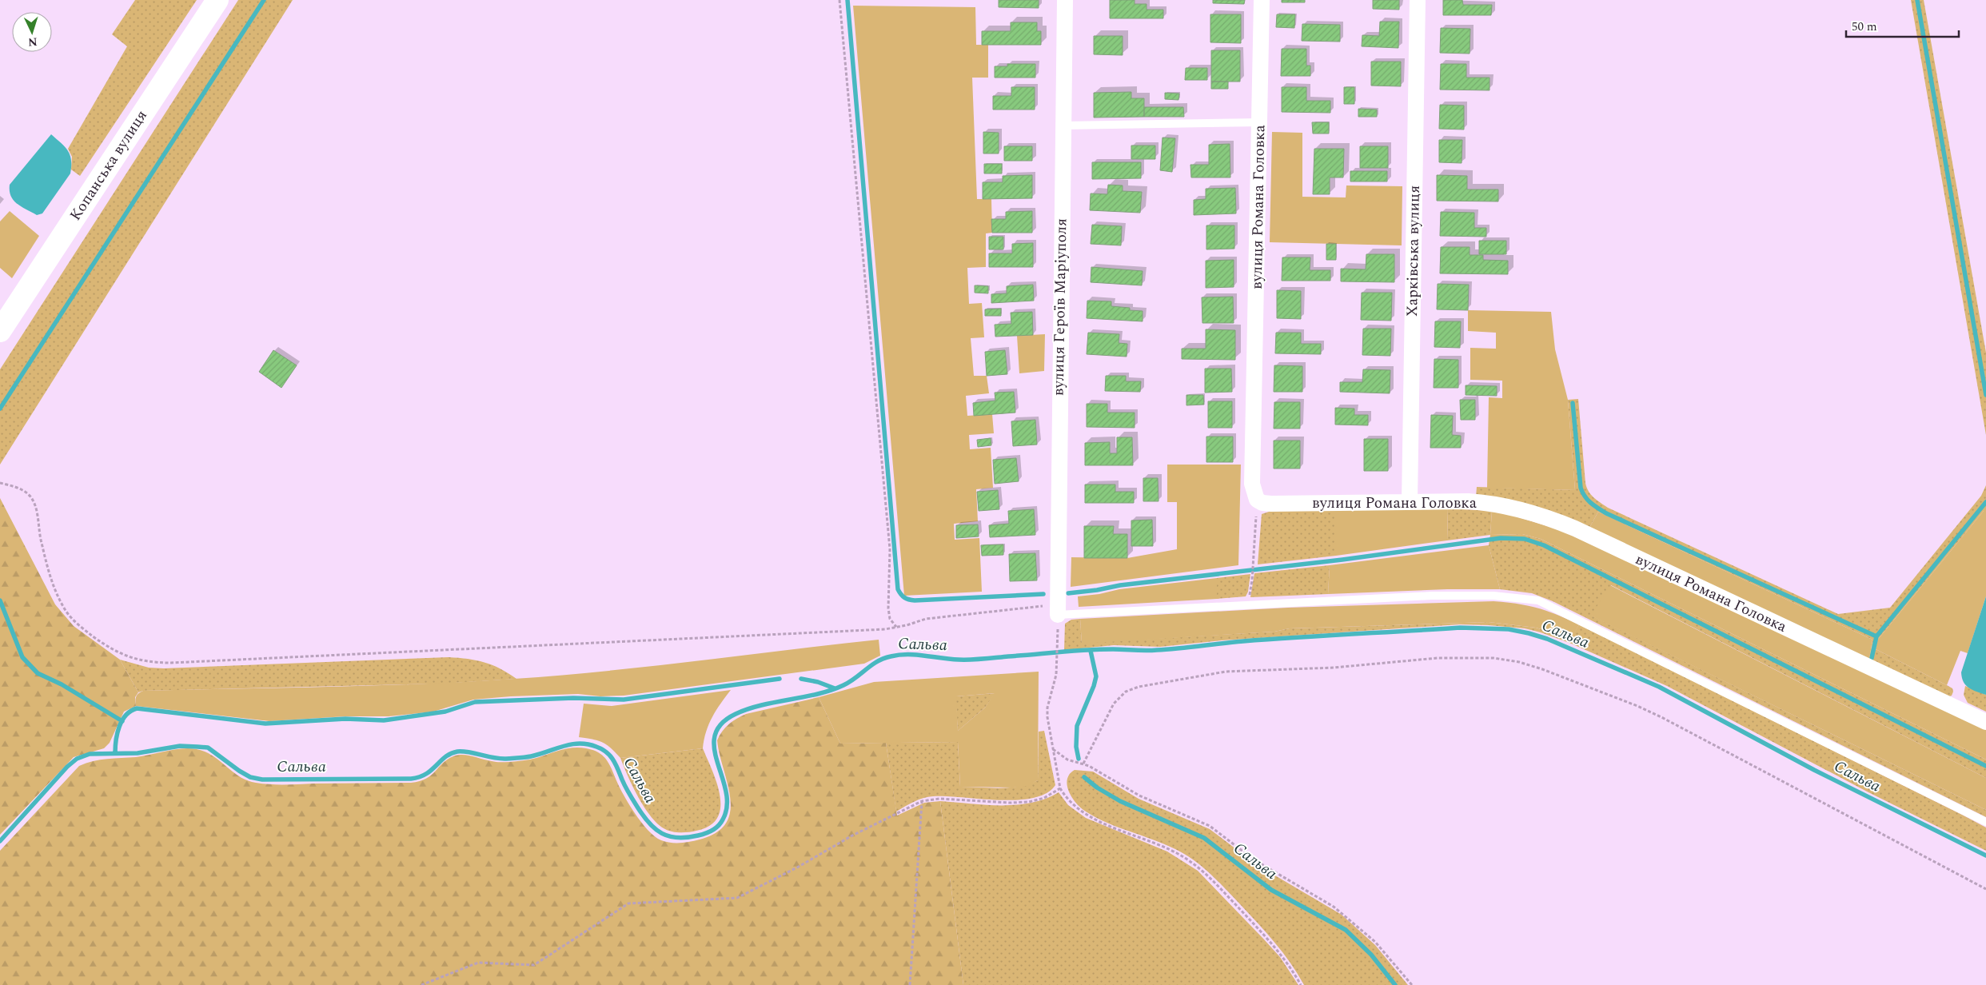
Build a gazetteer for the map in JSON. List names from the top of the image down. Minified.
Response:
{"streets":{"highway":["Копанська вулиця"],"street":["вулиця Романа Головка","Харківська вулиця","вулиця Героїв Маріуполя"]},"crossings":[["вулиця Романа Головка","Харківська вулиця"]],"water":["Сальва"],"scale_bar":"50 m","north":"bottom"}
